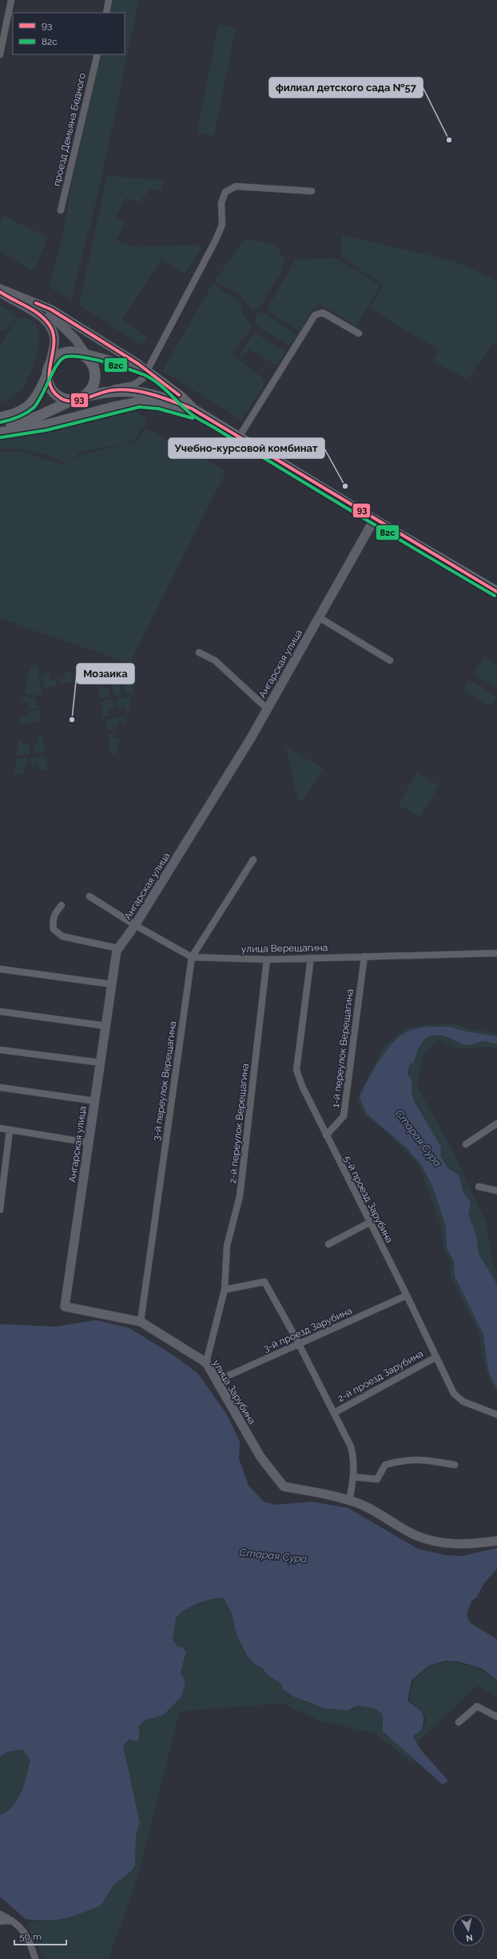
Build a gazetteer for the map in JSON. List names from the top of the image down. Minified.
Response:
{"streets":{"street":["проезд Демьяна Бедного","Ангарская улица","улица Верещагина","1-й переулок Верещагина","3-й переулок Верещагина","2-й переулок Верещагина","5-й проезд Зарубина","3-й проезд Зарубина","2-й проезд Зарубина","улица Зарубина"]},"crossings":[["Ангарская улица","улица Верещагина"],["Ангарская улица","улица Зарубина"],["улица Верещагина","1-й переулок Верещагина"],["улица Верещагина","3-й переулок Верещагина"],["улица Верещагина","2-й переулок Верещагина"],["улица Верещагина","5-й проезд Зарубина"],["1-й переулок Верещагина","5-й проезд Зарубина"],["3-й переулок Верещагина","улица Зарубина"],["2-й переулок Верещагина","улица Зарубина"],["5-й проезд Зарубина","3-й проезд Зарубина"],["5-й проезд Зарубина","2-й проезд Зарубина"],["3-й проезд Зарубина","улица Зарубина"]],"water":["Старая Сура"],"places":["филиал детского сада №57","Учебно-курсовой комбинат","Мозаика"],"lines":["transit line 93","transit line 82с"],"legend":["93","82с"],"scale_bar":"50 m","north":"bottom"}
